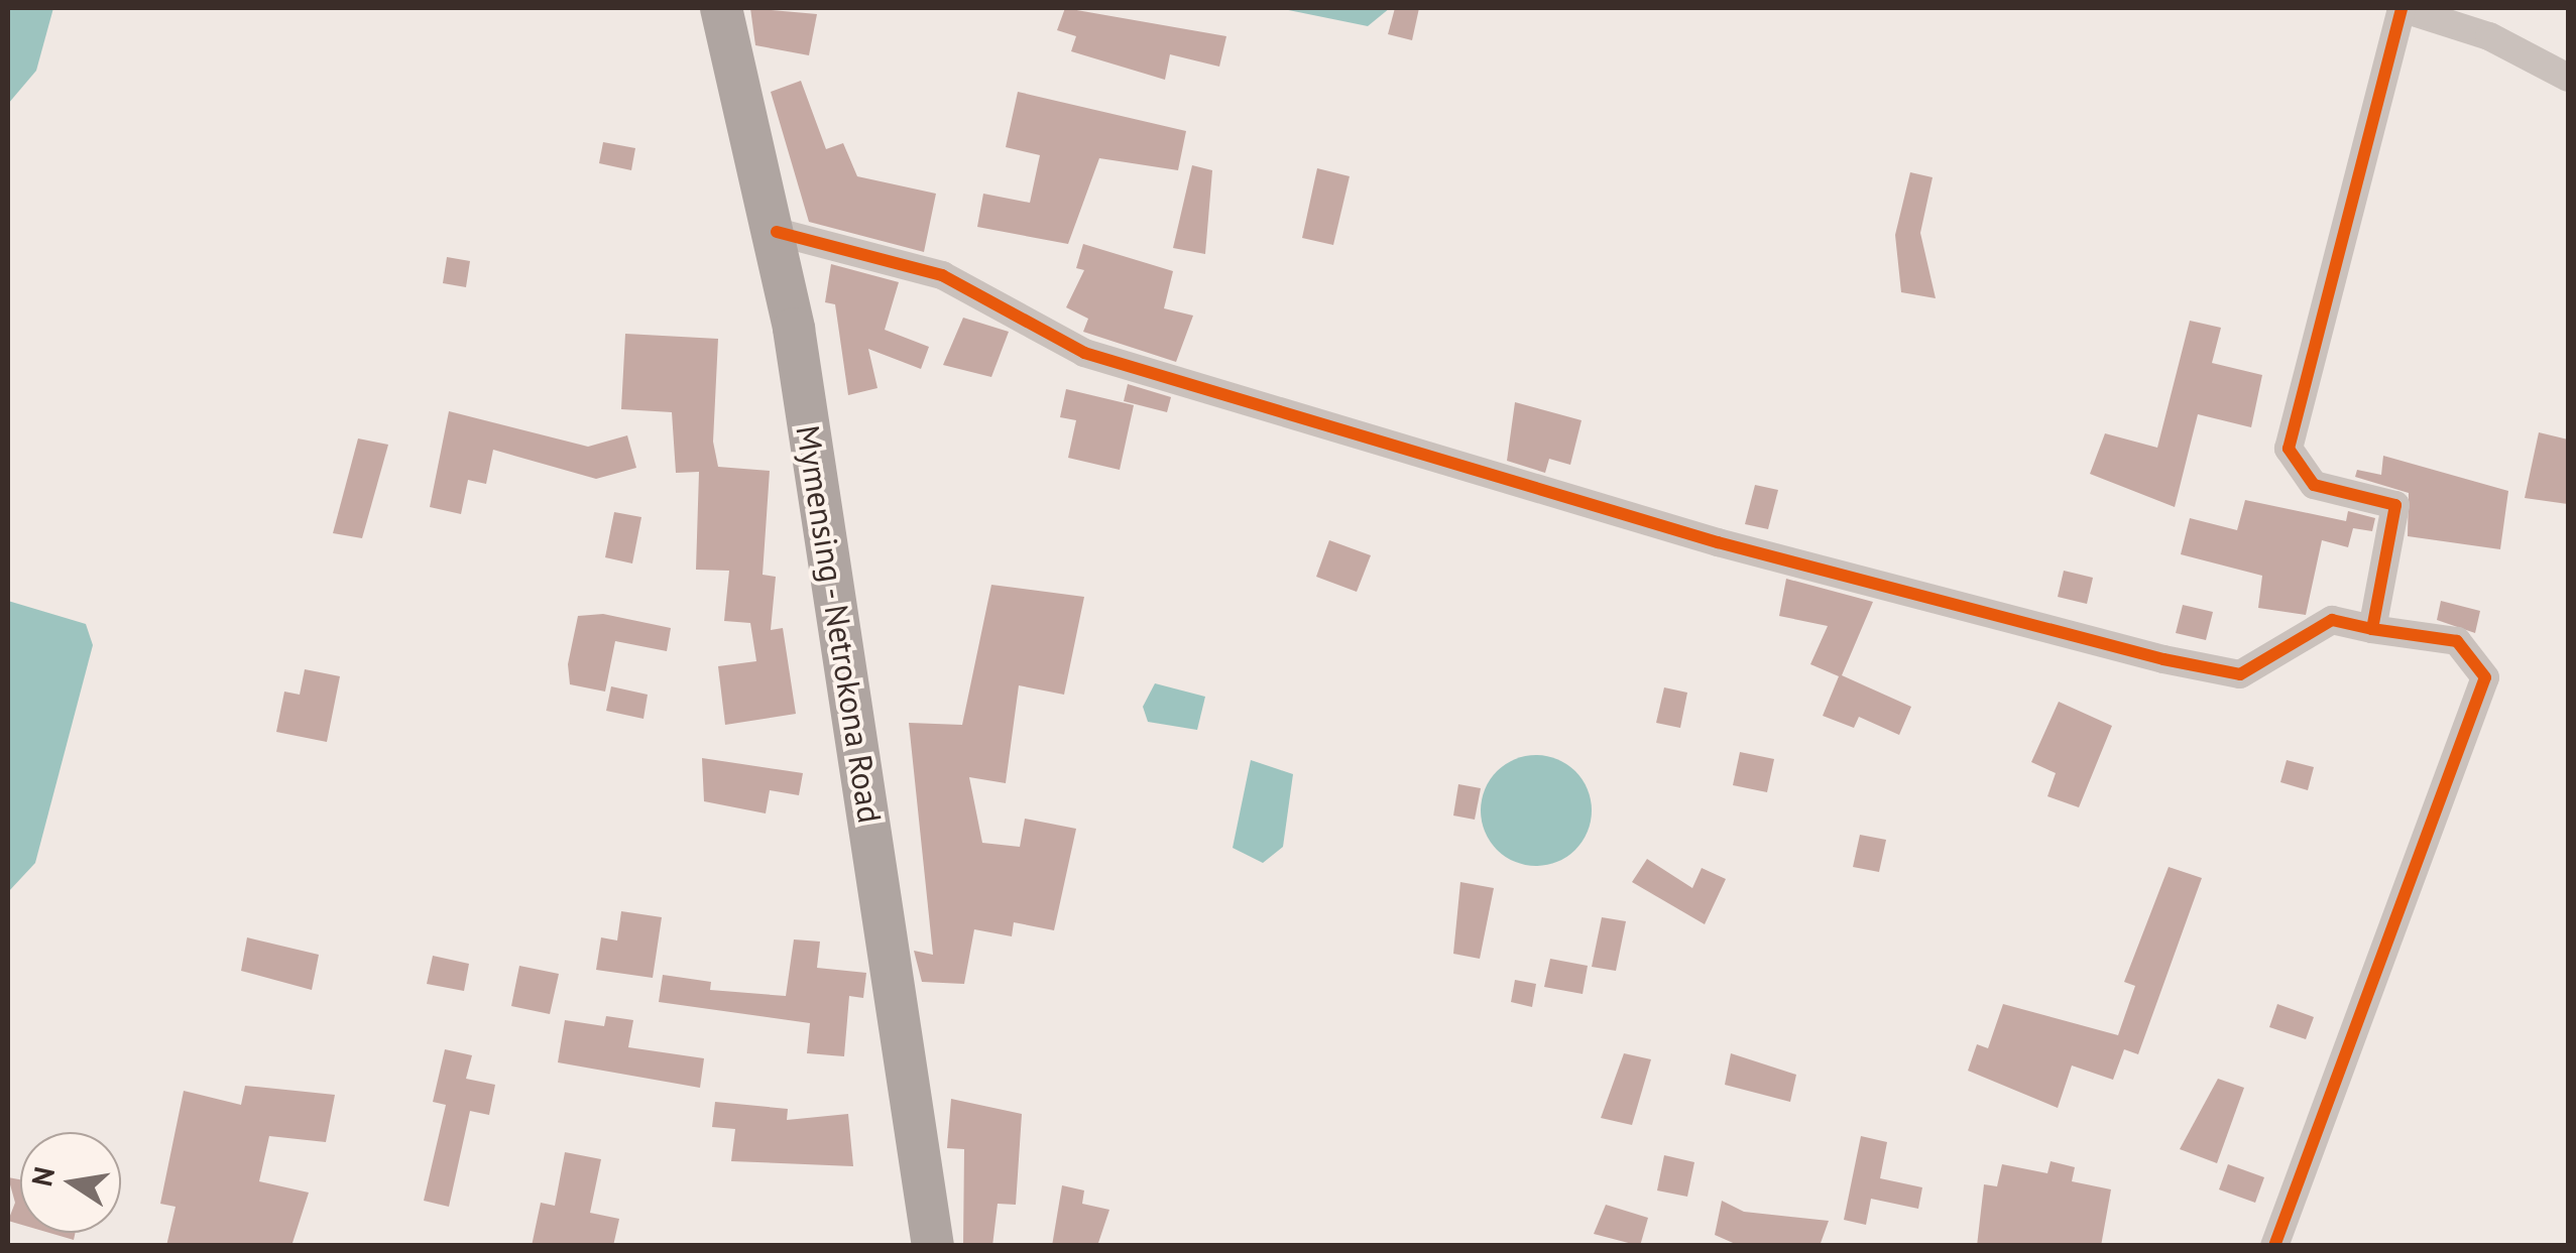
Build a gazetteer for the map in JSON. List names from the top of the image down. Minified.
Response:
{"streets":{"main road":["Mymensing - Netrokona Road"]},"north":"left"}
